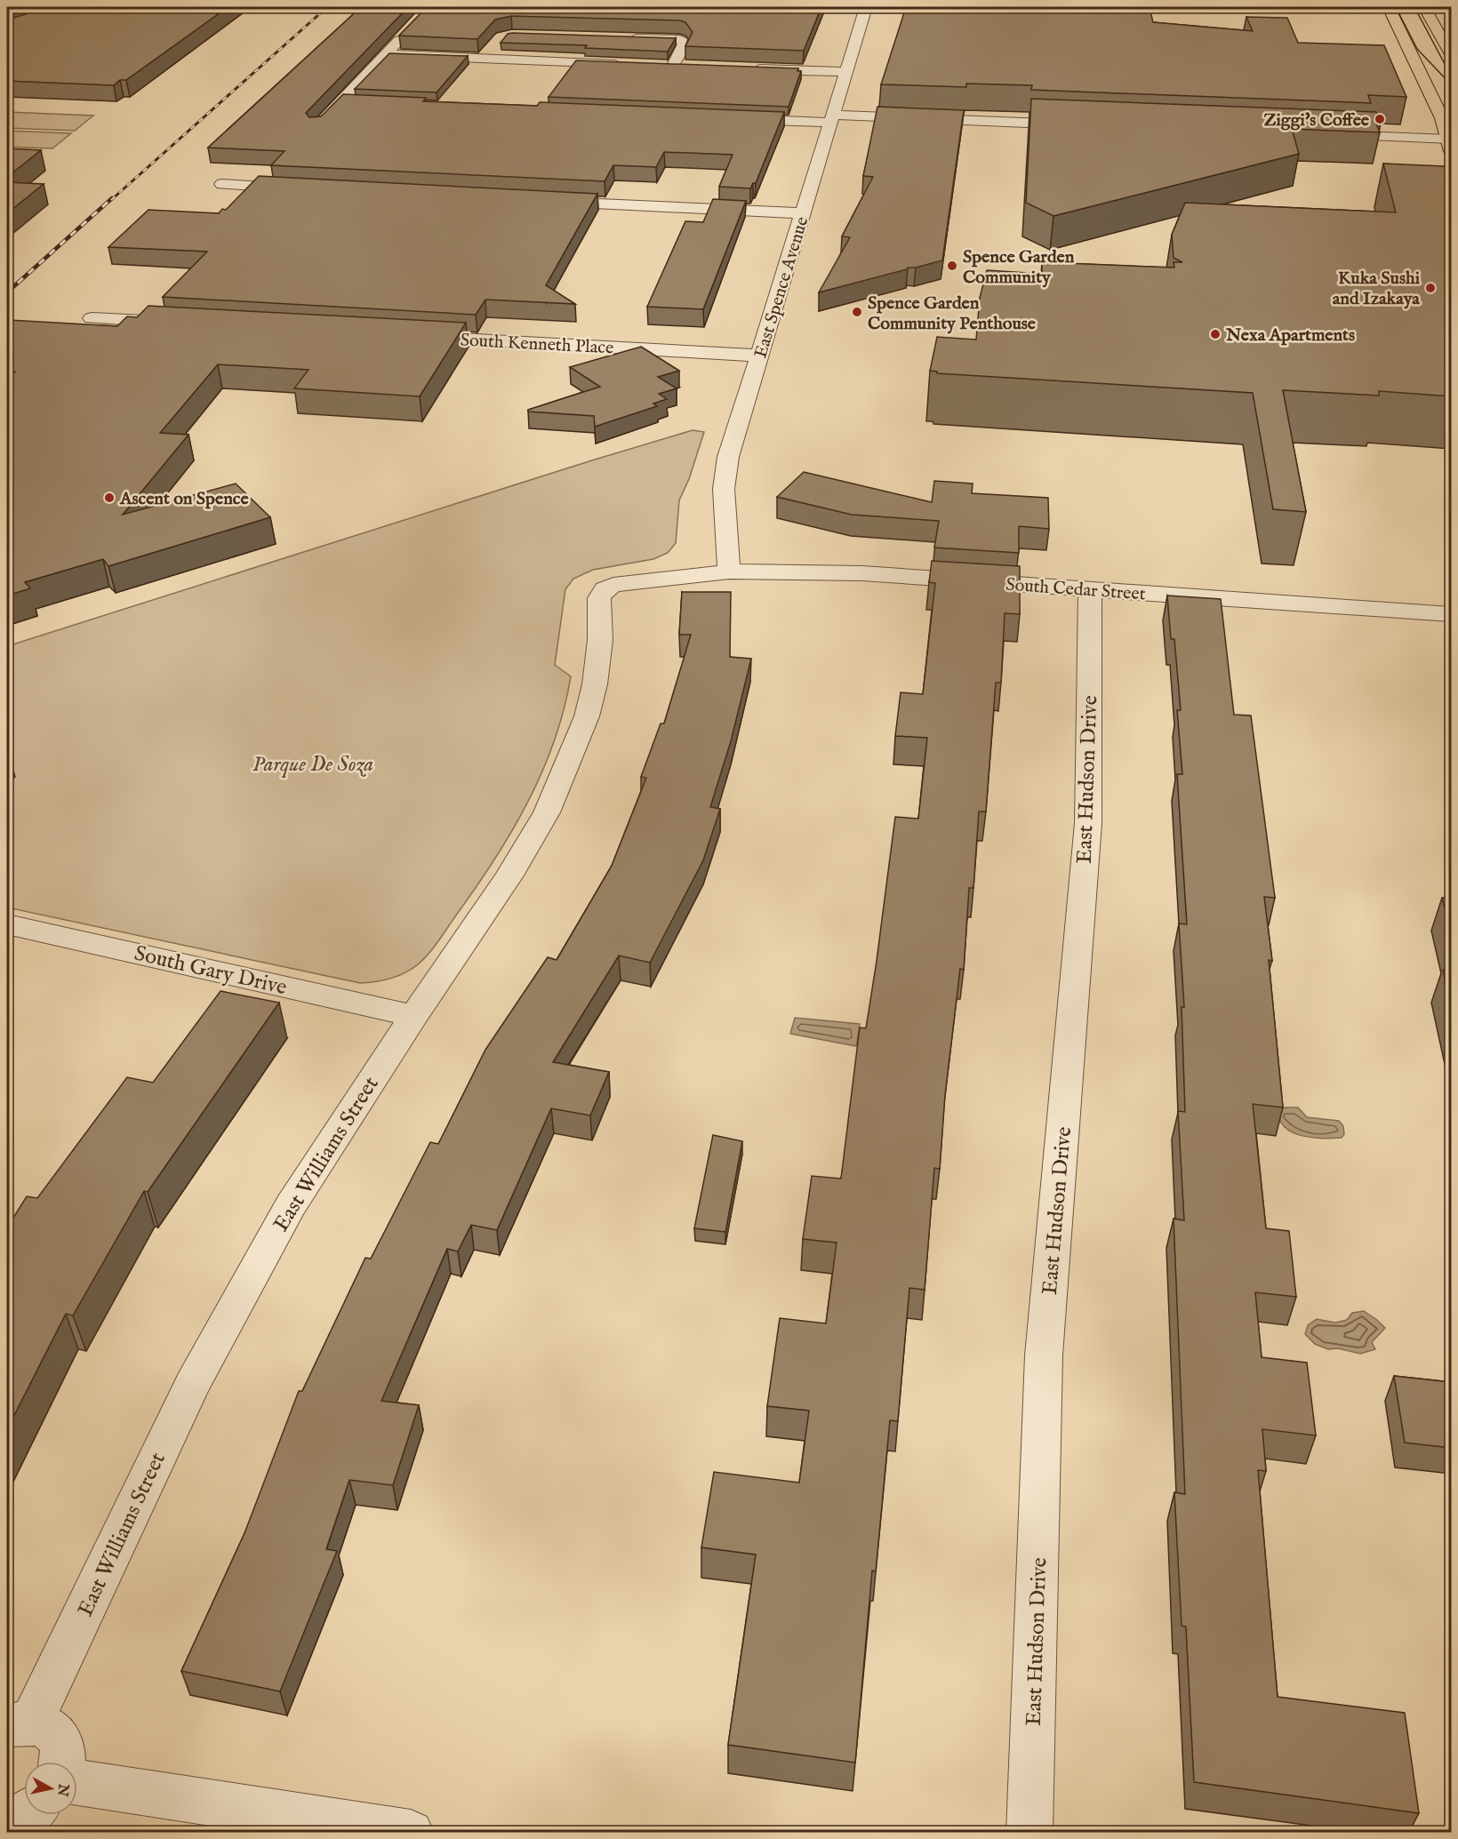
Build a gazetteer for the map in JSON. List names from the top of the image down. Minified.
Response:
{"streets":{"street":["East Spence Avenue","South Kenneth Place","South Cedar Street","East Hudson Drive","South Gary Drive","East Williams Street"]},"crossings":[["East Spence Avenue","South Kenneth Place"],["East Spence Avenue","South Cedar Street"],["South Cedar Street","East Hudson Drive"],["South Cedar Street","East Williams Street"],["South Gary Drive","East Williams Street"]],"parks":["Parque De Soza"],"places":["Ziggi's Coffee","Spence Garden Community","Kuka Sushi and Izakaya","Spence Garden Community Penthouse","Nexa Apartments","Ascent on Spence"],"north":"right"}
